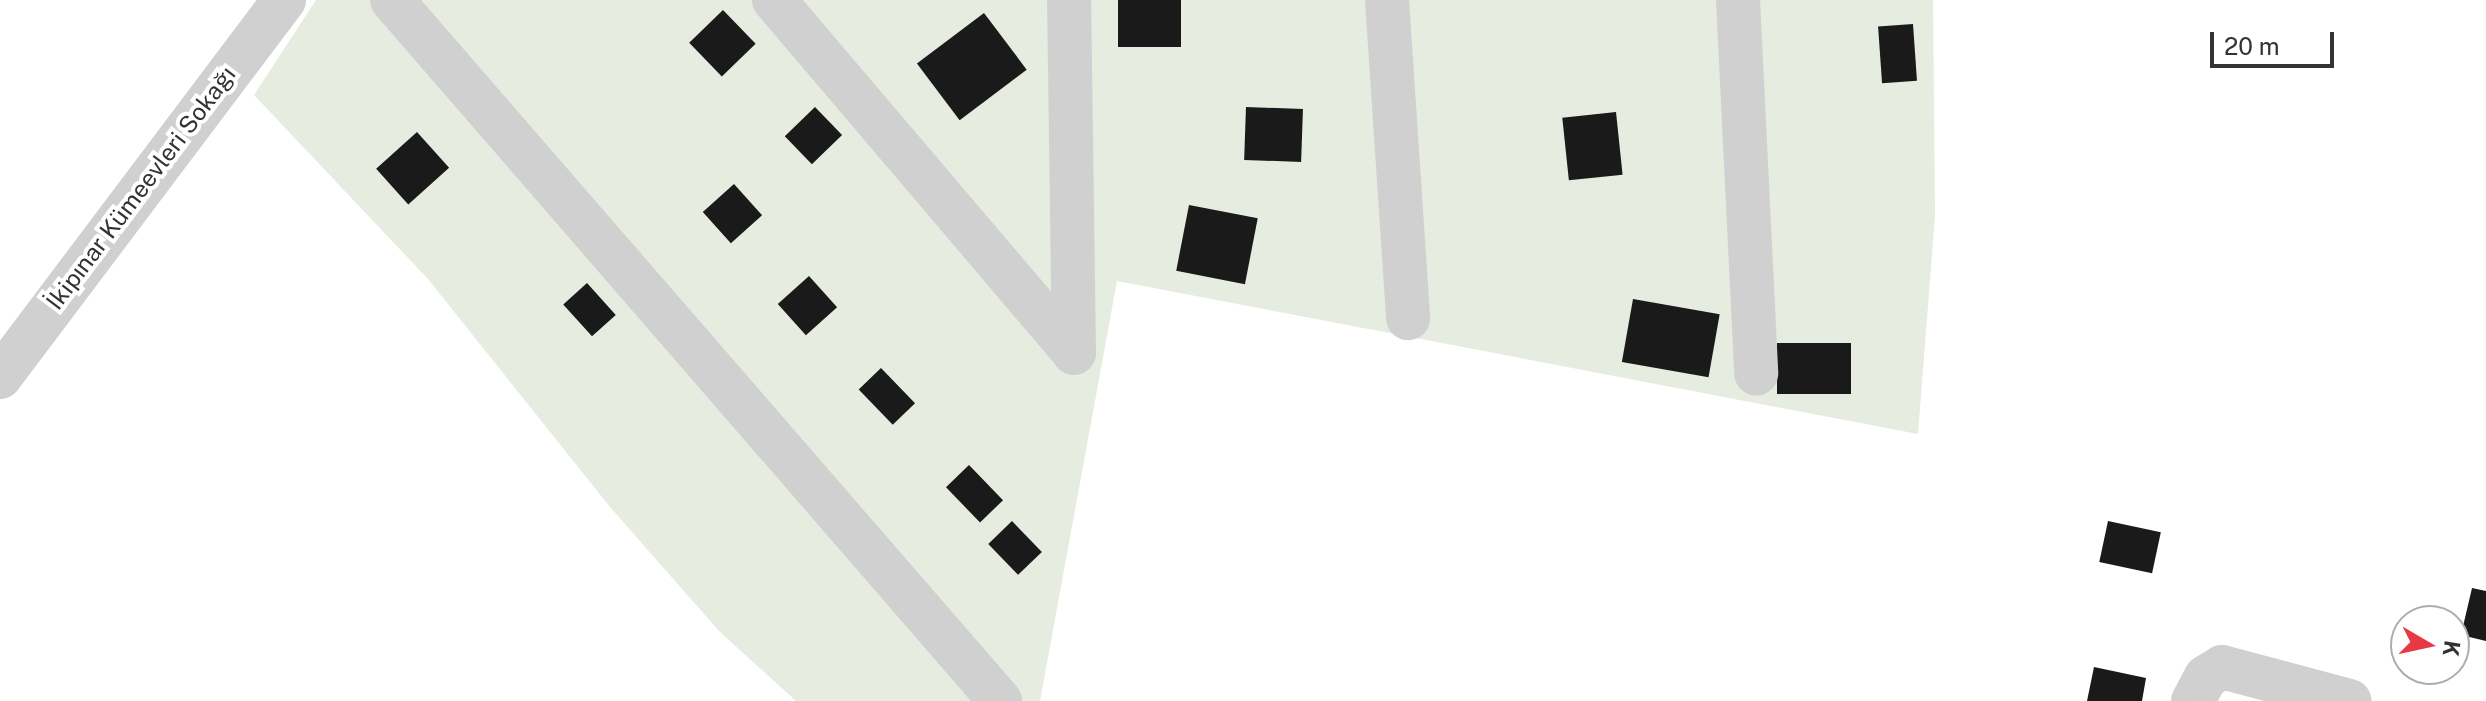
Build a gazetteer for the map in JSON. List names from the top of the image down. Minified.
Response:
{"streets":{"street":["İkipınar Kümeevleri Sokağı"]},"scale_bar":"20 m","north":"right"}
